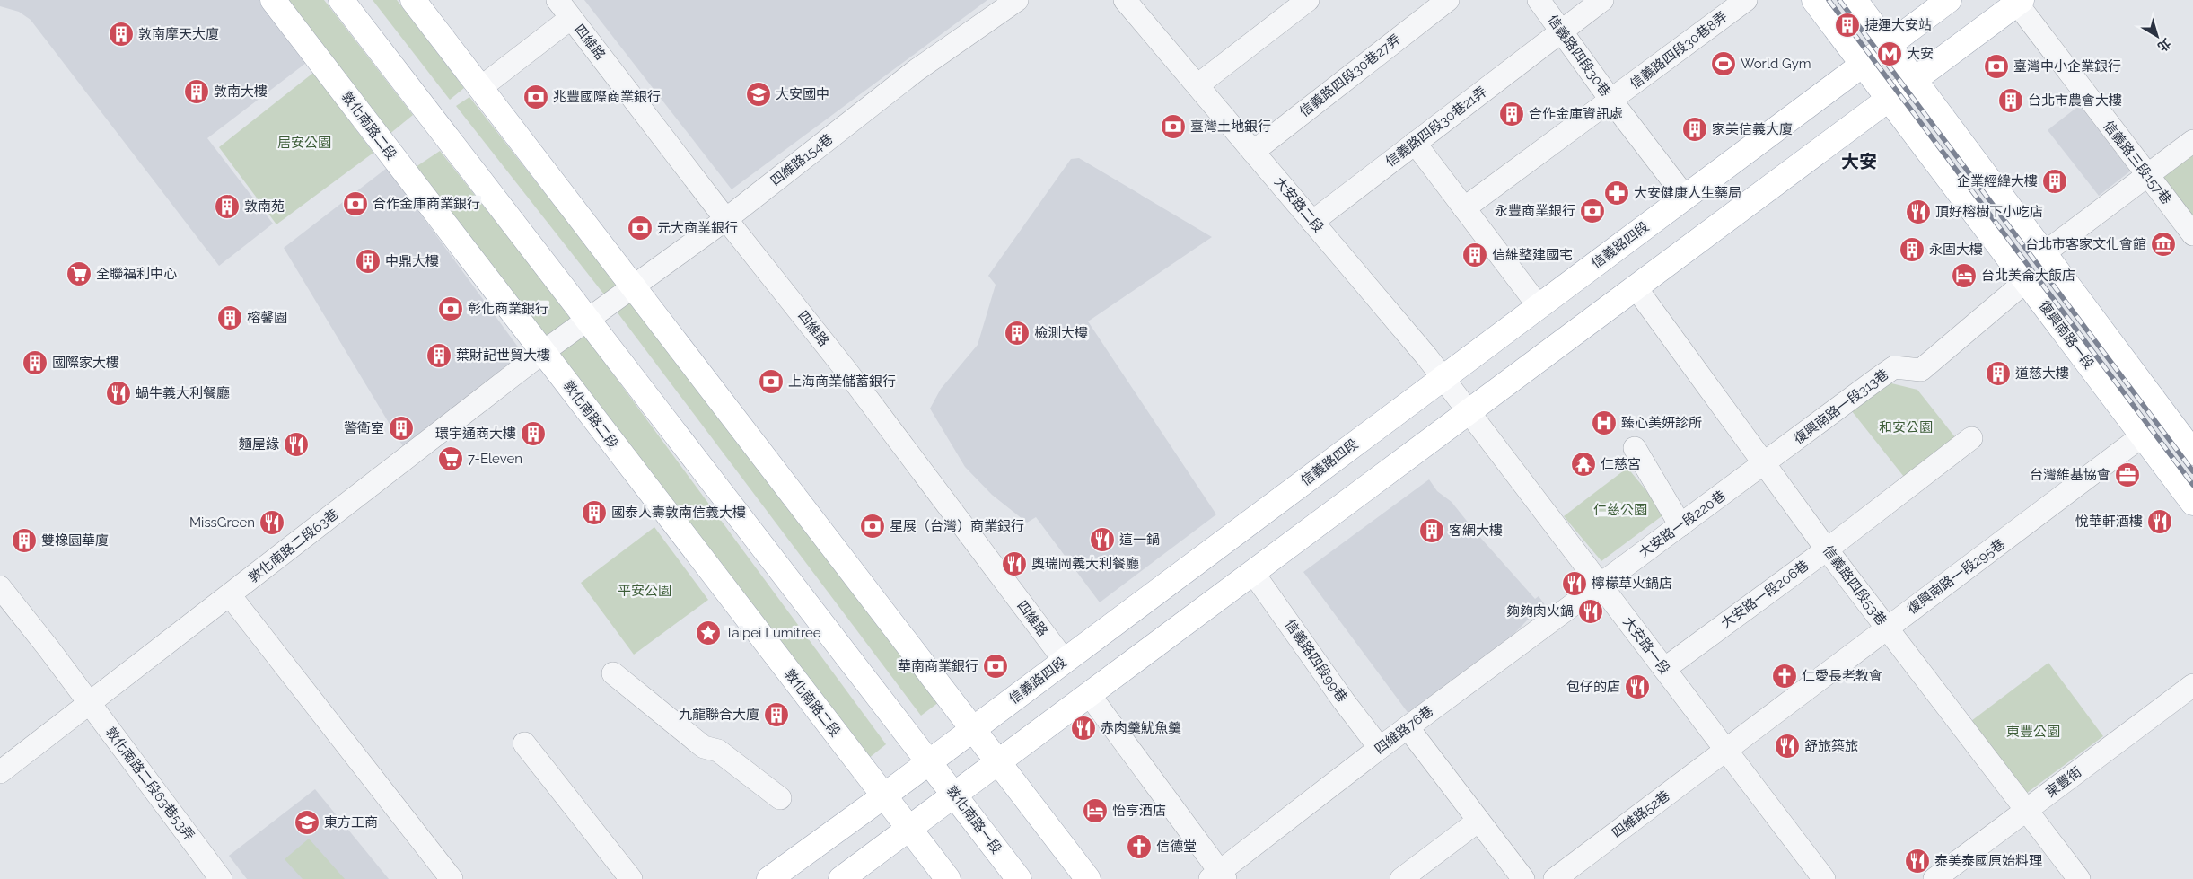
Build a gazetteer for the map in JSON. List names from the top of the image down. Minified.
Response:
{"streets":{"main road":["敦化南路二段","信義路四段","復興南路一段","敦化南路一段"],"street":["四維路","信義路四段30巷8弄","信義路四段30巷","信義路四段30巷27弄","信義路四段30巷21弄","四維路154巷","信義路三段157巷","大安路二段","復興南路一段313巷","大安路一段220巷","敦化南路二段63巷","復興南路一段295巷","信義路四段53巷","大安路一段206巷","大安路一段","信義路四段99巷","四維路76巷","東豐街","敦化南路二段63巷53弄","四維路52巷"]},"crossings":[["四維路","四維路154巷"],["四維路","信義路四段"],["信義路四段30巷8弄","信義路四段30巷"],["信義路四段30巷","信義路四段30巷21弄"],["信義路四段30巷","信義路四段"],["信義路四段30巷27弄","大安路二段"],["敦化南路二段","信義路四段"],["敦化南路二段","敦化南路二段63巷"],["信義路四段30巷21弄","大安路二段"],["四維路154巷","敦化南路二段63巷"],["信義路三段157巷","信義路四段"],["大安路二段","信義路四段"],["大安路二段","大安路一段"],["信義路四段","復興南路一段"],["信義路四段","信義路四段53巷"],["信義路四段","大安路一段"],["信義路四段","信義路四段99巷"],["信義路四段","敦化南路一段"],["復興南路一段","復興南路一段313巷"],["復興南路一段","復興南路一段295巷"],["復興南路一段313巷","大安路一段220巷"],["復興南路一段313巷","信義路四段53巷"],["大安路一段220巷","信義路四段53巷"],["大安路一段220巷","大安路一段"],["大安路一段220巷","四維路76巷"],["敦化南路二段63巷","敦化南路二段63巷53弄"],["復興南路一段295巷","信義路四段53巷"],["復興南路一段295巷","大安路一段"],["復興南路一段295巷","四維路52巷"],["信義路四段53巷","大安路一段206巷"],["信義路四段53巷","東豐街"],["大安路一段206巷","大安路一段"],["大安路一段","四維路76巷"],["大安路一段","四維路52巷"],["信義路四段99巷","四維路76巷"]],"districts":["大安"],"parks":["居安公園","和安公園","仁慈公園","平安公園","東豐公園"],"places":{"building":["捷運大安站","敦南摩天大廈","敦南大樓","台北市農會大樓","合作金庫資訊處","家美信義大廈","企業經緯大樓","敦南苑","永固大樓","信維整建國宅","中鼎大樓","榕馨園","檢測大樓","葉財記世貿大樓","國際家大樓","道慈大樓","警衛室","環宇通商大樓","國泰人壽敦南信義大樓","客網大樓","雙橡園華廈","九龍聯合大廈"],"metro station":["大安"],"sports":["World Gym"],"bank":["臺灣中小企業銀行","兆豐國際商業銀行","臺灣土地銀行","合作金庫商業銀行","永豐商業銀行","元大商業銀行","彰化商業銀行","上海商業儲蓄銀行","星展（台灣）商業銀行","華南商業銀行"],"school or university":["大安國中","東方工商"],"pharmacy":["大安健康人生藥局"],"restaurant":["頂好榕樹下小吃店","蝸牛義大利餐廳","麵屋緣","悅華軒酒樓","MissGreen","這一鍋","奧瑞岡義大利餐廳","檸檬草火鍋店","夠夠肉火鍋","包仔的店","赤肉羹魷魚羹","舒旅築旅","泰美泰國原始料理"],"museum":["台北市客家文化會館"],"supermarket":["全聯福利中心","7-Eleven"],"hotel":["台北美侖大飯店","怡亨酒店"],"hospital":["臻心美妍診所"],"temple":["仁慈宮"],"office":["台灣維基協會"],"place":["Taipei Lumitree"],"church":["仁愛長老教會","信德堂"]},"north":"bottom right"}
